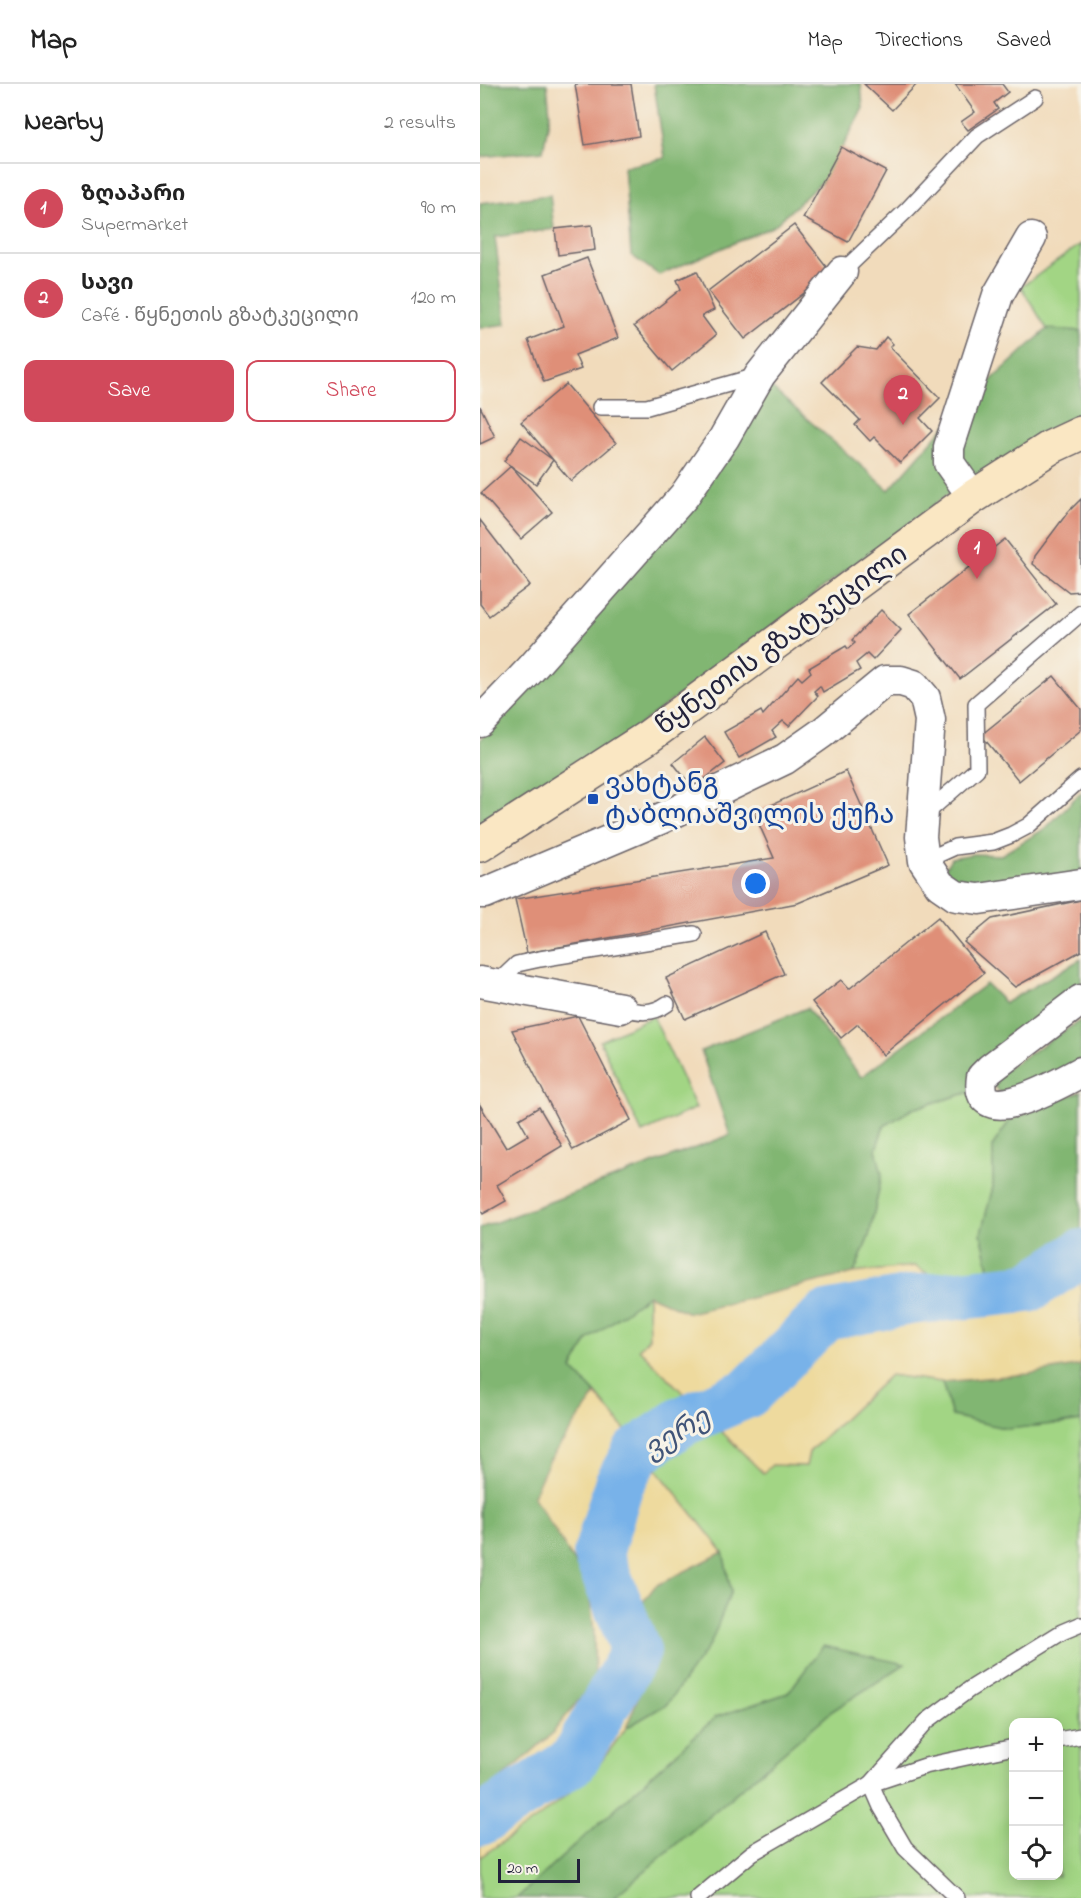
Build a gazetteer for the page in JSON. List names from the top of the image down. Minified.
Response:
{"streets":{"main road":["წყნეთის გზატკეცილი"]},"water":["ვერე"],"places":{"transit":["ვახტანგ ტაბლიაშვილის ქუჩა"]},"scale_bar":"20 m","page":{"header":"Map","nav":["Map","Directions","Saved"],"heading":["Nearby","2 results"],"list":[{"mark":"1","name":"ზღაპარი","note":"Supermarket","value":"90 m"},{"mark":"2","name":"სავი","note":"Café · წყნეთის გზატკეცილი","value":"120 m"}],"buttons":["Save","Share"],"pins":["2","1"],"map_buttons":["+","−"],"scale":"20 m"}}
